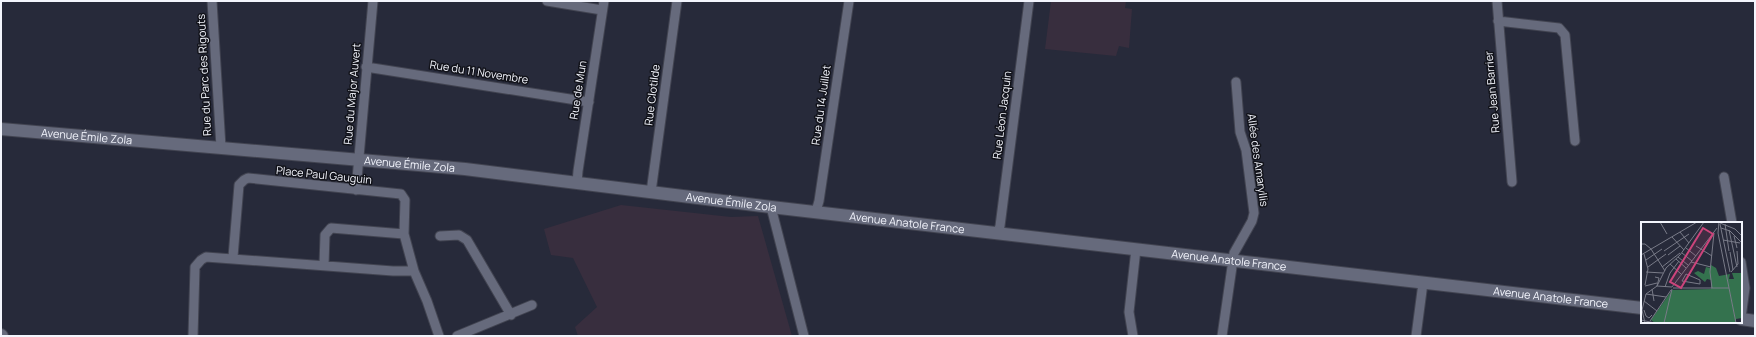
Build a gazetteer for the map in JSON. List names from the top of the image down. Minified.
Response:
{"streets":{"main road":["Avenue Émile Zola","Avenue Anatole France"],"street":["Rue du 11 Novembre","Rue du Parc des Rigouts","Rue de Mun","Rue Jean Barrier","Rue du Major Auvert","Rue Clotilde","Rue du 14 Juillet","Rue Léon Jacquin","Allée des Amaryllis","Place Paul Gauguin"]},"crossings":[["Rue du 11 Novembre","Rue de Mun"],["Rue du 11 Novembre","Rue du Major Auvert"],["Rue du Parc des Rigouts","Avenue Émile Zola"],["Rue de Mun","Avenue Émile Zola"],["Rue du Major Auvert","Avenue Émile Zola"],["Rue du Major Auvert","Place Paul Gauguin"],["Rue Clotilde","Avenue Émile Zola"],["Rue du 14 Juillet","Avenue Émile Zola"],["Rue du 14 Juillet","Avenue Anatole France"],["Rue Léon Jacquin","Avenue Anatole France"],["Avenue Émile Zola","Avenue Anatole France"],["Allée des Amaryllis","Avenue Anatole France"]]}
